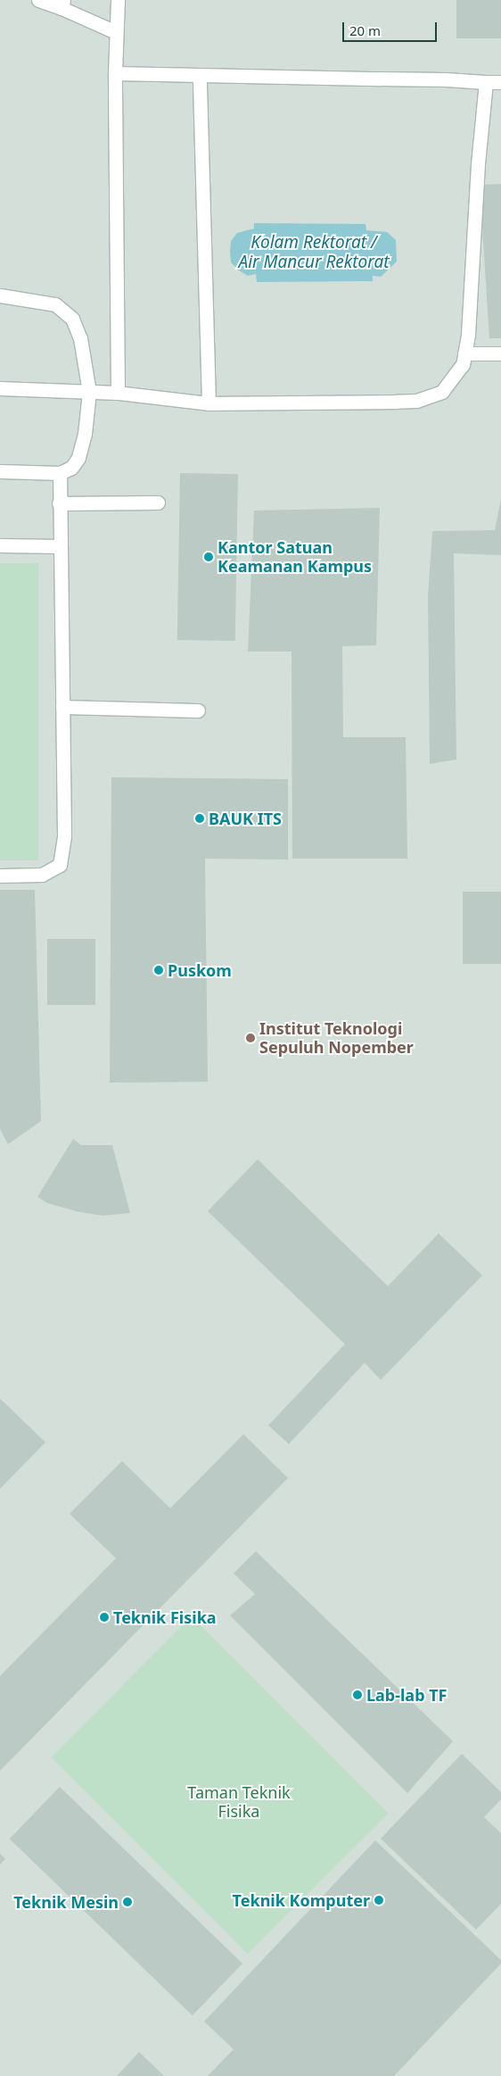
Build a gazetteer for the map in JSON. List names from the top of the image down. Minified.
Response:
{"water":["Kolam Rektorat / Air Mancur Rektorat"],"parks":["Taman Teknik Fisika"],"places":["Kantor Satuan Keamanan Kampus","BAUK ITS","Puskom","Institut Teknologi Sepuluh Nopember","Teknik Fisika","Lab-lab TF","Teknik Komputer","Teknik Mesin"],"scale_bar":"20 m"}
